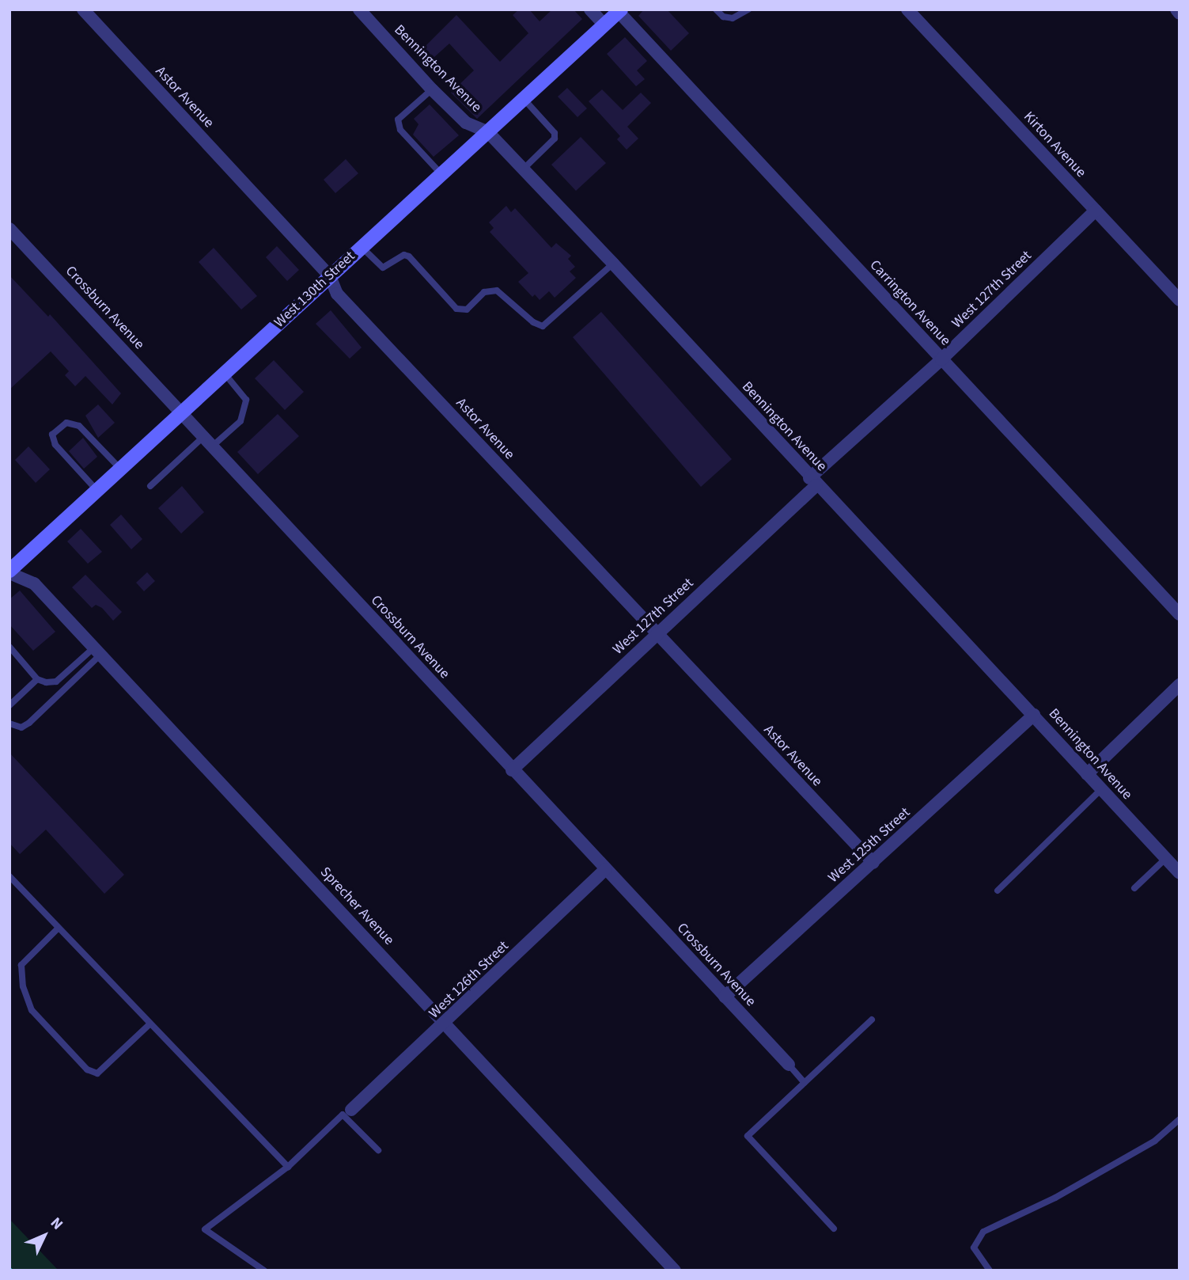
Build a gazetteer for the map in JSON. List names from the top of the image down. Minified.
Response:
{"streets":{"main road":["West 130th Street"],"street":["Bennington Avenue","Astor Avenue","Kirton Avenue","West 127th Street","Carrington Avenue","Crossburn Avenue","West 125th Street","Sprecher Avenue","West 126th Street"]},"crossings":[["Bennington Avenue","West 130th Street"],["Bennington Avenue","West 127th Street"],["Bennington Avenue","West 125th Street"],["Astor Avenue","West 130th Street"],["Astor Avenue","West 127th Street"],["Astor Avenue","West 125th Street"],["Kirton Avenue","West 127th Street"],["West 130th Street","Carrington Avenue"],["West 130th Street","Crossburn Avenue"],["West 130th Street","Sprecher Avenue"],["West 127th Street","Carrington Avenue"],["West 127th Street","Crossburn Avenue"],["Crossburn Avenue","West 125th Street"],["Crossburn Avenue","West 126th Street"],["Sprecher Avenue","West 126th Street"]],"north":"top right"}
